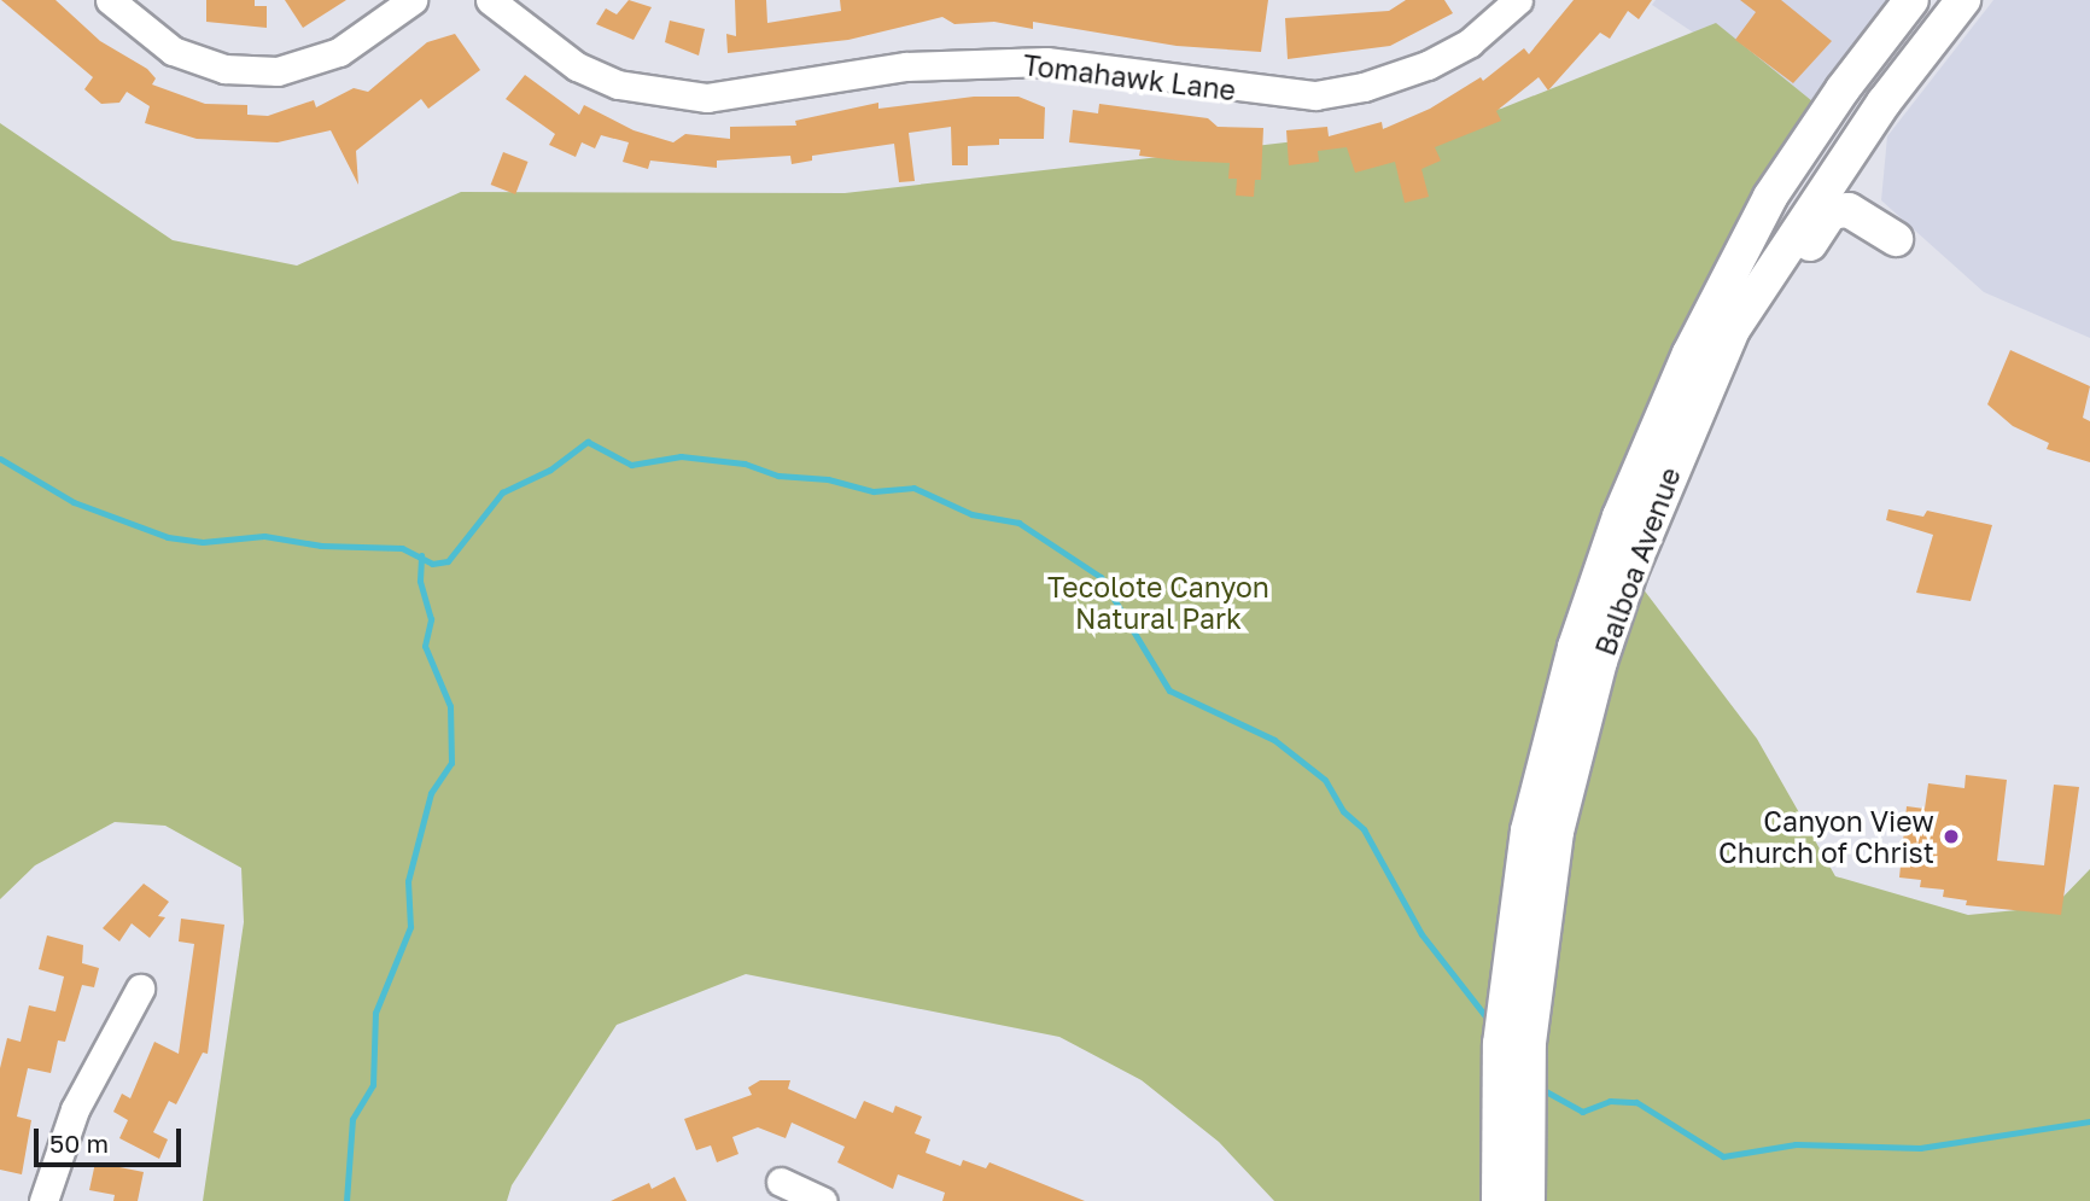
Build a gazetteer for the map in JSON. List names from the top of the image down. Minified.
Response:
{"streets":{"main road":["Balboa Avenue"],"street":["Tomahawk Lane"]},"parks":["Tecolote Canyon Natural Park"],"places":["Canyon View Church of Christ"],"scale_bar":"50 m"}
